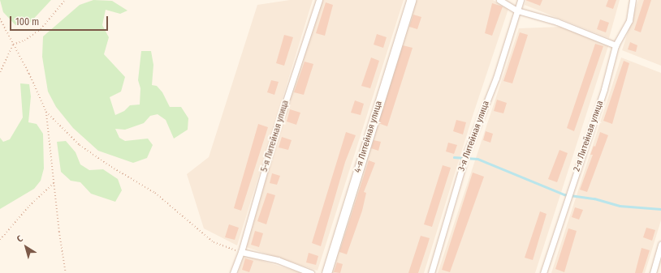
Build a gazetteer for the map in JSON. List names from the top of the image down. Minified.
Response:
{"streets":{"street":["5-я Литейная улица","3-я Литейная улица","2-я Литейная улица","4-я Литейная улица"]},"scale_bar":"100 m","north":"top left"}
